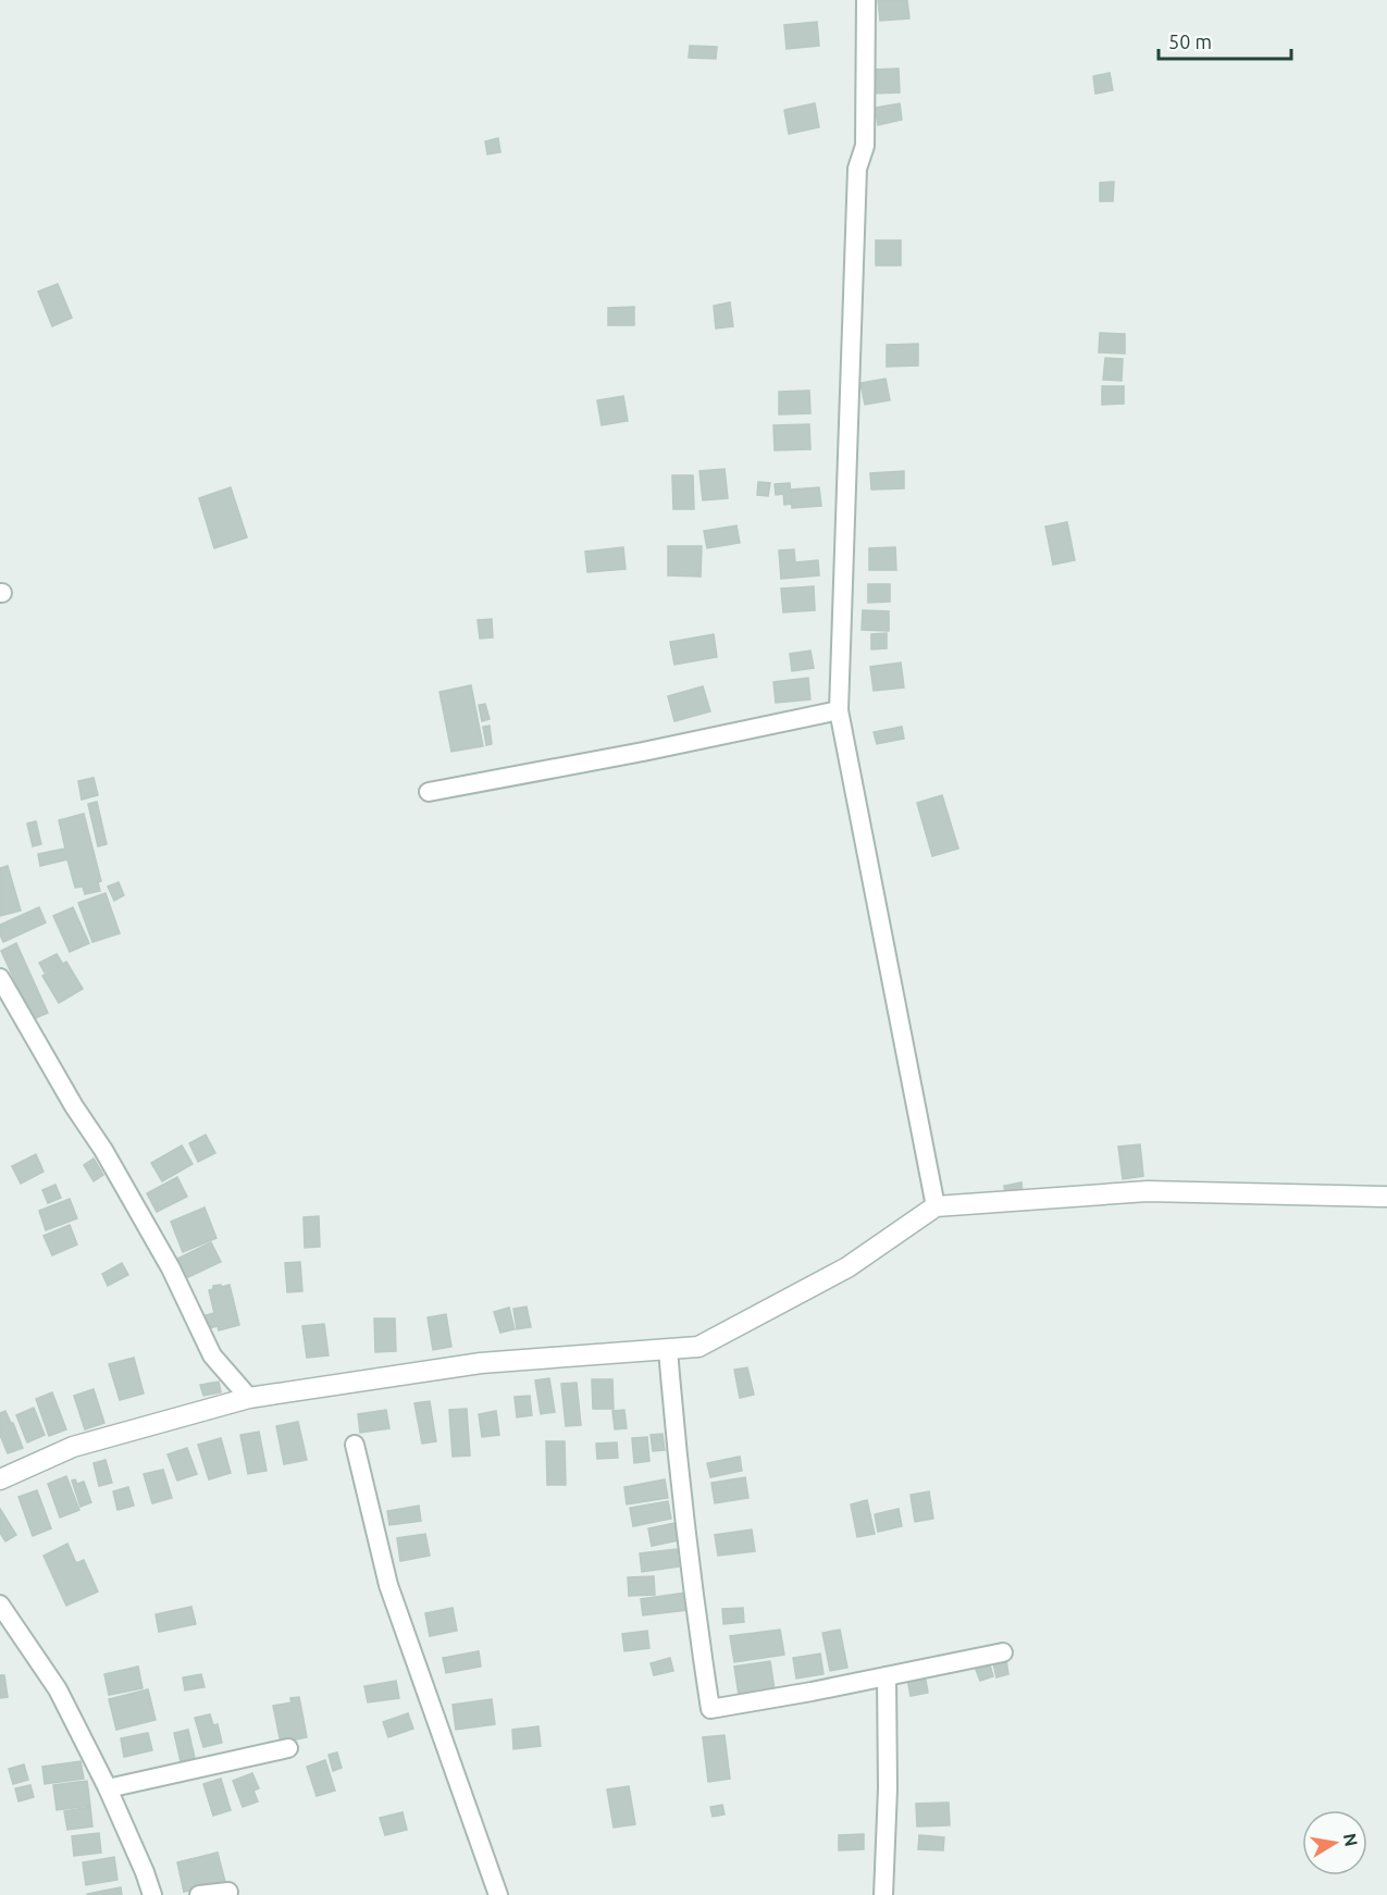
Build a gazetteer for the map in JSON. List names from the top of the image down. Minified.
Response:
{"scale_bar":"50 m","north":"right"}
